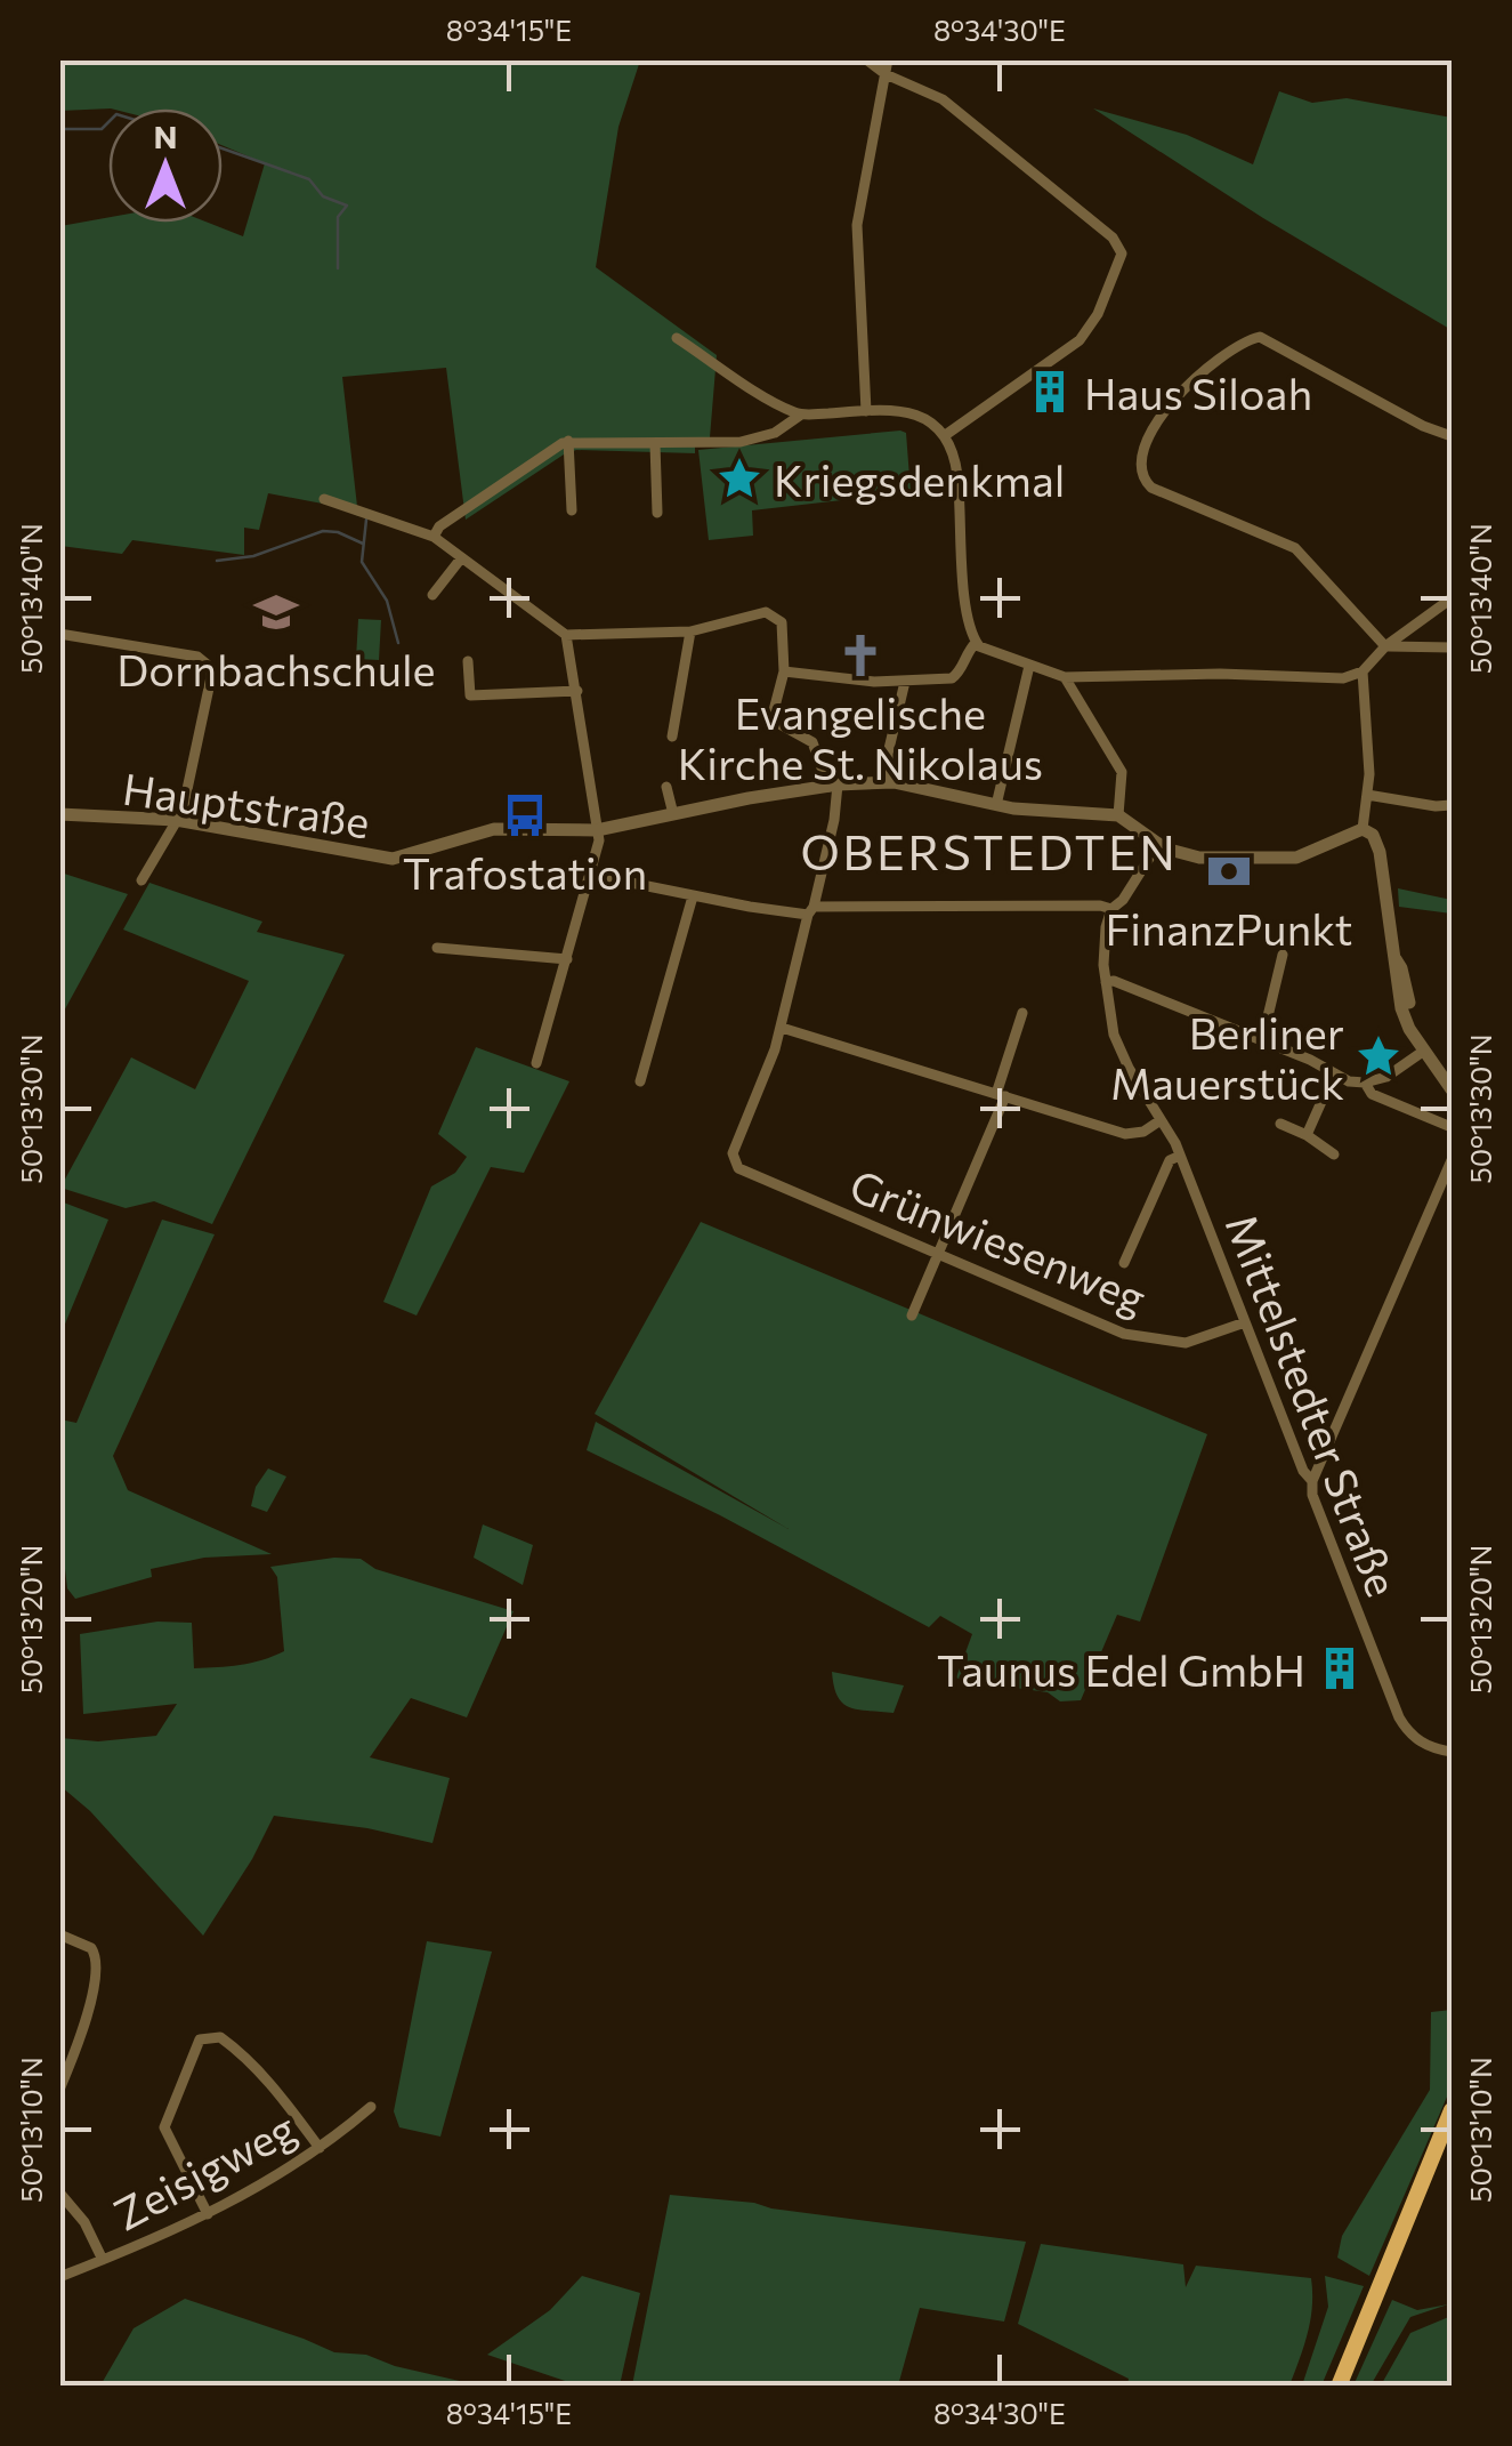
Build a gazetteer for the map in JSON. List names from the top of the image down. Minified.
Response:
{"streets":{"street":["Hauptstraße","Grünwiesenweg","Mittelstedter Straße","Zeisigweg"]},"crossings":[["Grünwiesenweg","Mittelstedter Straße"]],"districts":["OBERSTEDTEN"],"places":{"building":["Haus Siloah","Taunus Edel GmbH"],"place":["Kriegsdenkmal","Berliner Mauerstück"],"school or university":["Dornbachschule"],"church":["Evangelische Kirche St. Nikolaus"],"bus stop":["Trafostation"],"bank":["FinanzPunkt"]},"north":"top","coordinates":["8°34'15\"E","8°34'30\"E","50°13'40\"N","50°13'30\"N","50°13'20\"N","50°13'10\"N"]}
